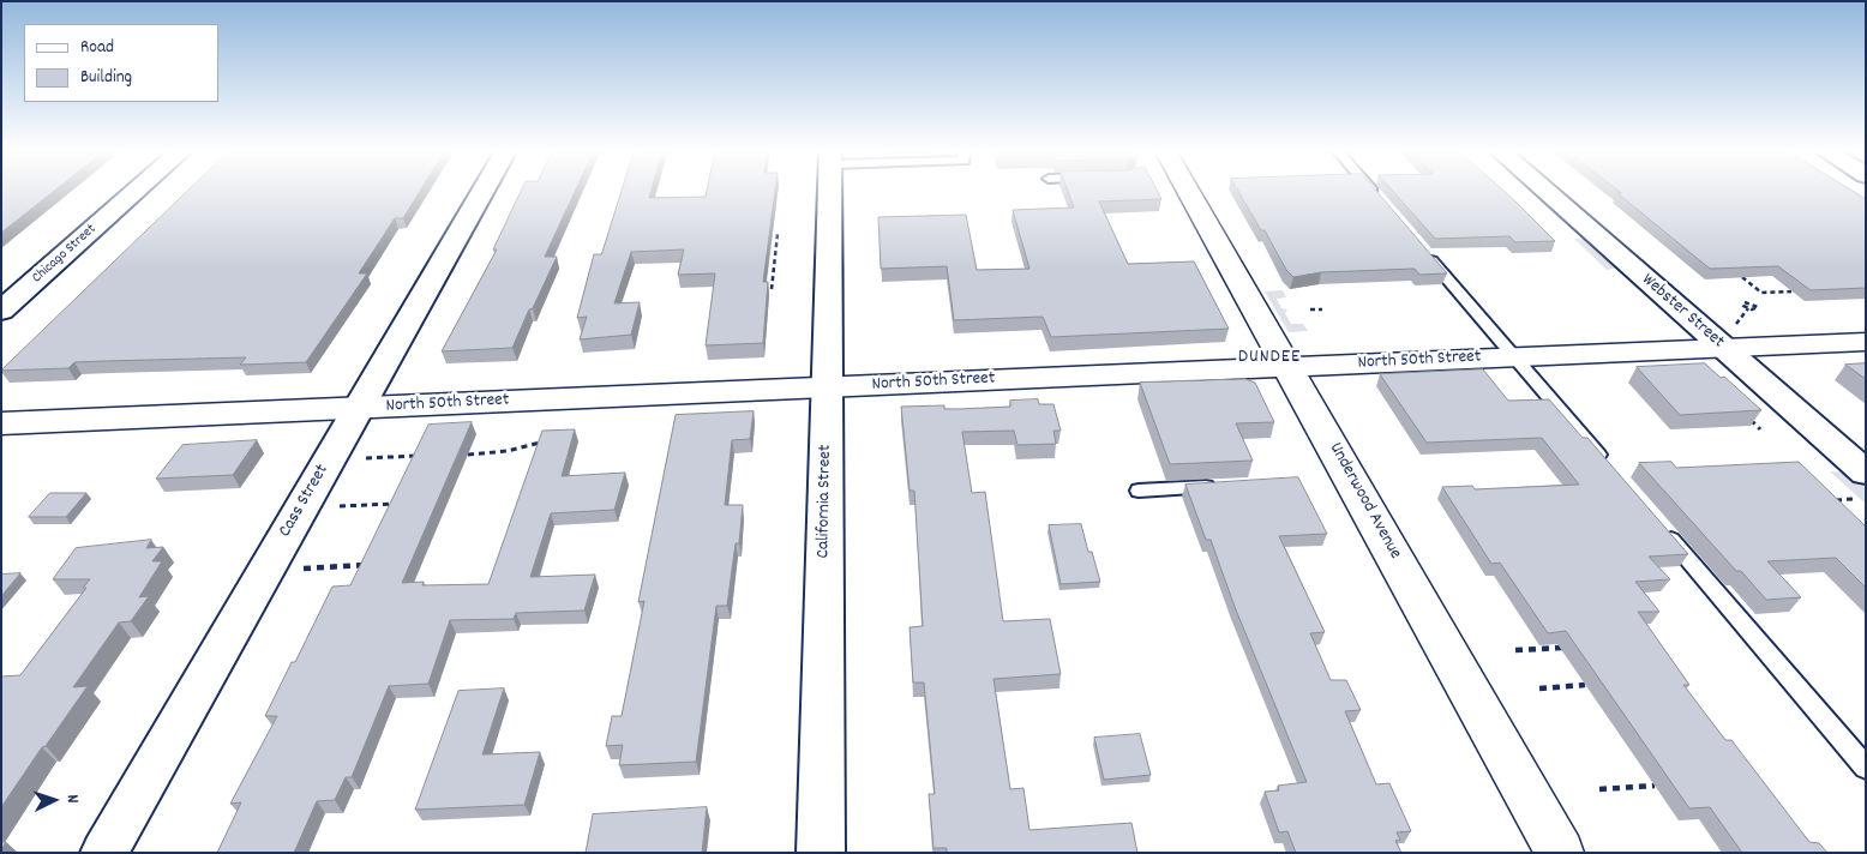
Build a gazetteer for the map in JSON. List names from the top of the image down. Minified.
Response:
{"streets":{"street":["Chicago Street","Webster Street","North 50th Street","Cass Street","California Street","Underwood Avenue"]},"crossings":[["Webster Street","North 50th Street"],["North 50th Street","Cass Street"],["North 50th Street","California Street"],["North 50th Street","Underwood Avenue"]],"districts":["DUNDEE"],"legend":["Road","Building"],"north":"right"}
